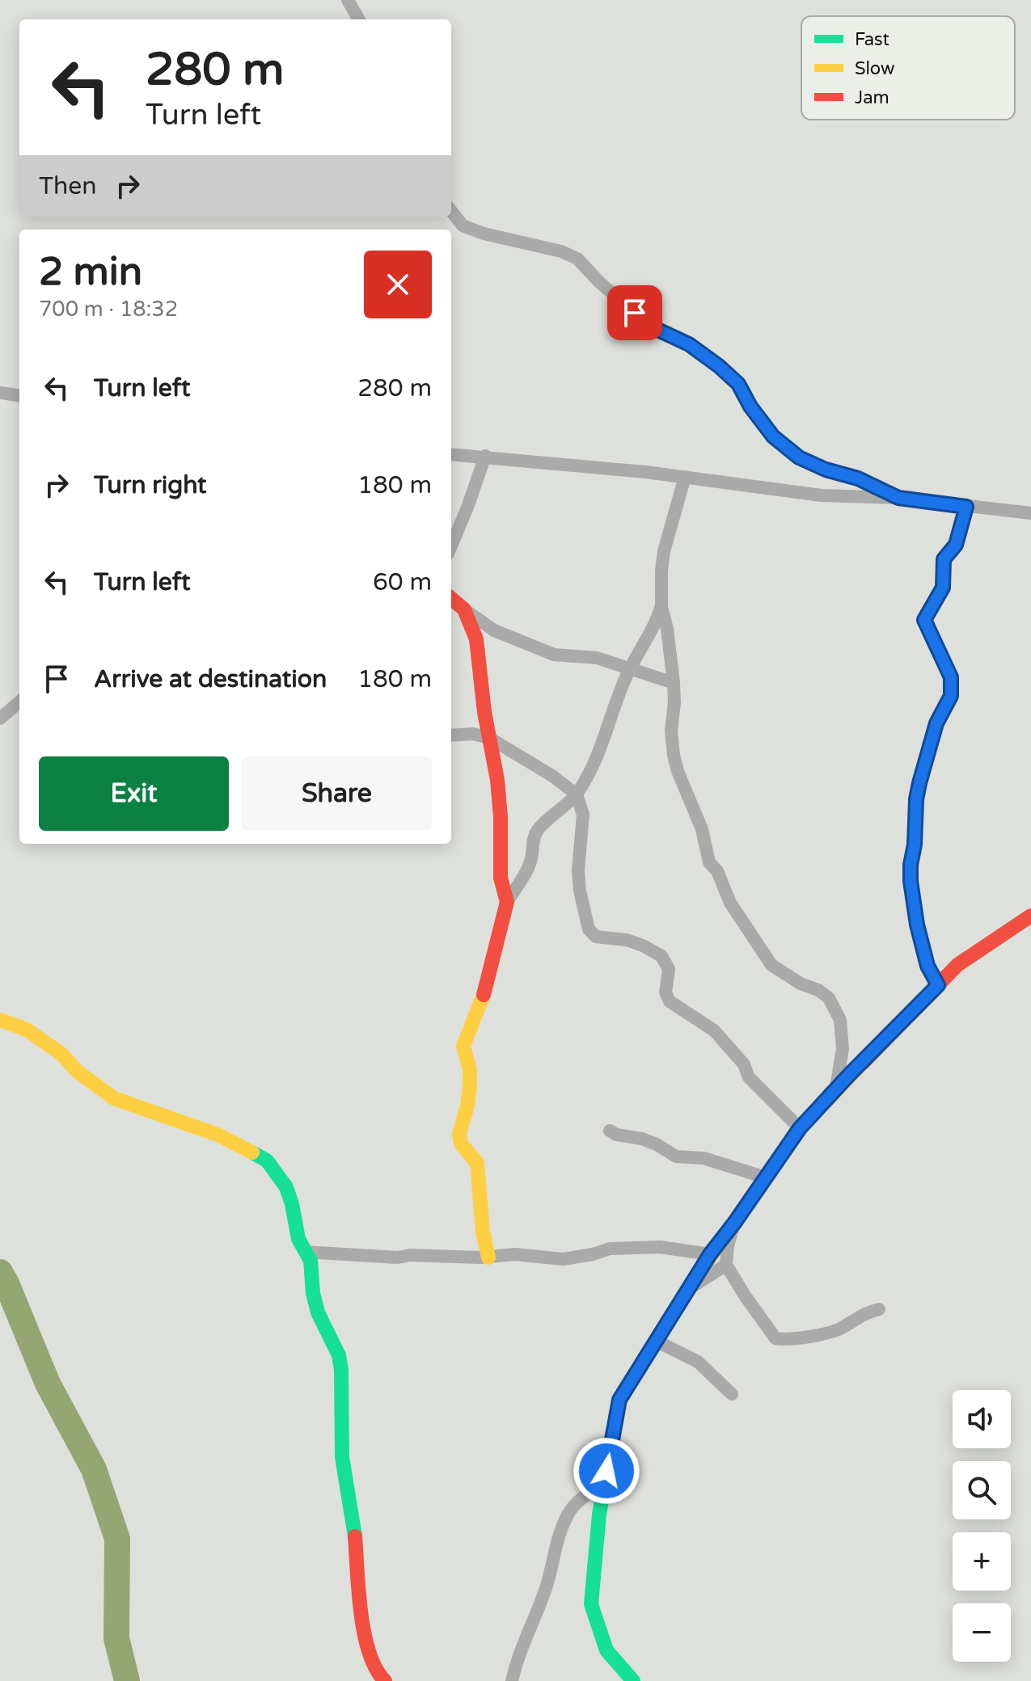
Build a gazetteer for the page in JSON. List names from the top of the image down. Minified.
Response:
{"legend":["Fast","Slow","Jam"],"page":{"turn":["280 m","Turn left"],"then":"Then","heading":["2 min","700 m · 18:32"],"list":[{"name":"Turn left","value":"280 m"},{"name":"Turn right","value":"180 m"},{"name":"Turn left","value":"60 m"},{"name":"Arrive at destination","value":"180 m"}],"buttons":["Exit","Share"],"map_buttons":["+","−"]}}
